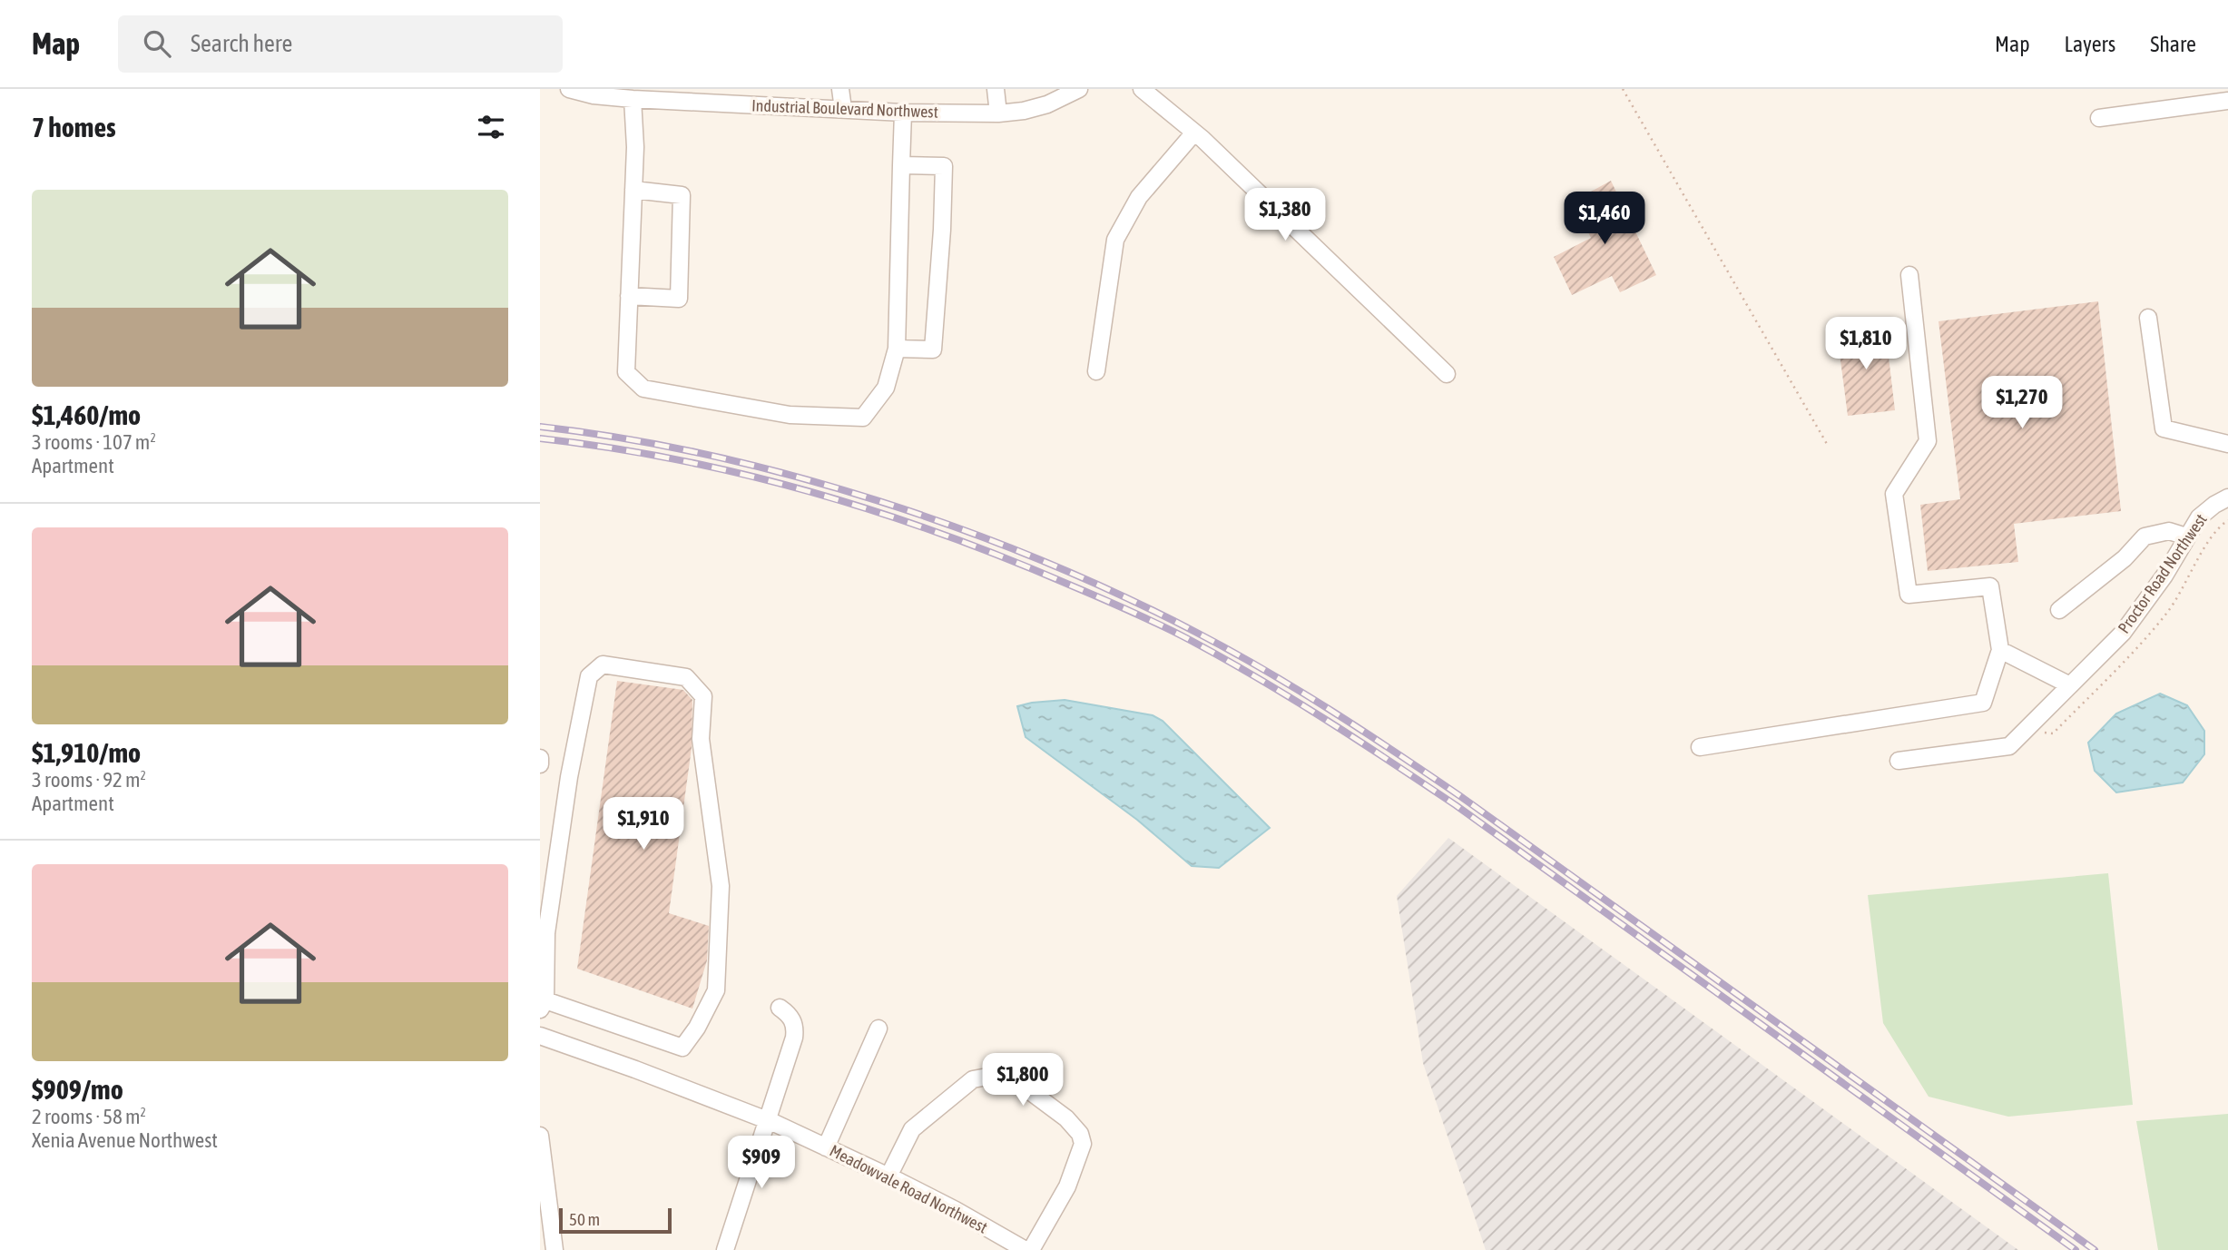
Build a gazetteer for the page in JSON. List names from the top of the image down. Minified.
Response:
{"streets":{"street":["Industrial Boulevard Northwest","Proctor Road Northwest","Meadowvale Road Northwest"]},"scale_bar":"50 m","page":{"header":"Map","search":"Search here","nav":["Map","Layers","Share"],"heading":"7 homes","list":[{"name":"$1,460/mo","note":"3 rooms · 107 m² · Apartment"},{"name":"$1,910/mo","note":"3 rooms · 92 m² · Apartment"},{"name":"$909/mo","note":"2 rooms · 58 m² · Xenia Avenue Northwest"}],"price":["$1,380","$1,460","$1,810","$1,270","$1,910","$1,800","$909"],"scale":"50 m"}}
